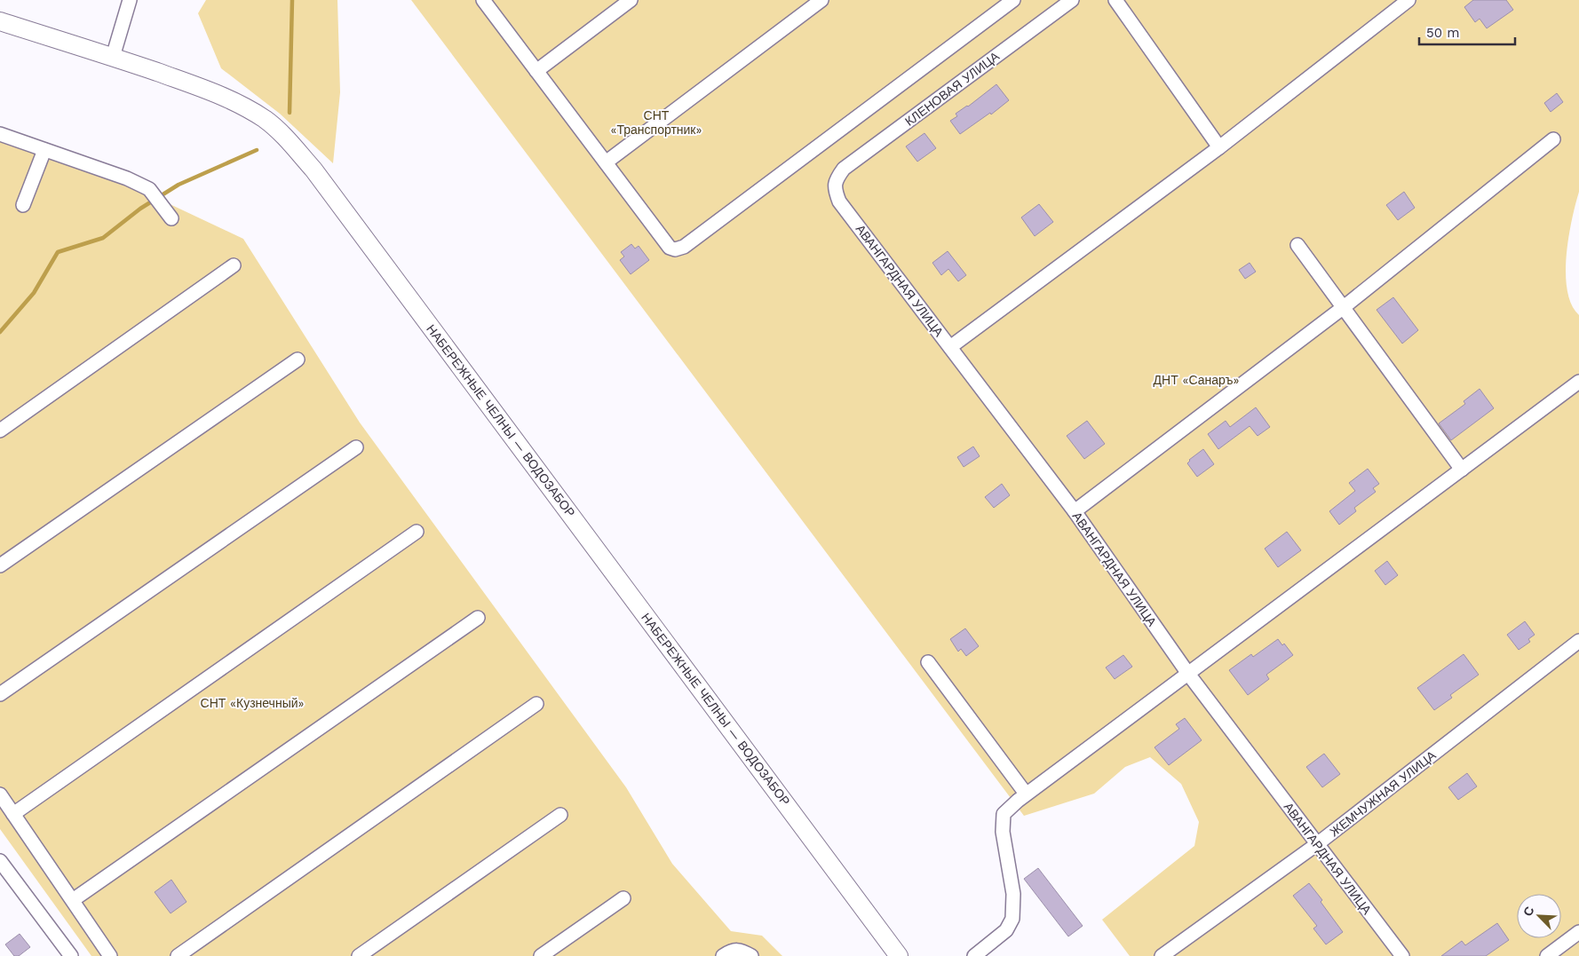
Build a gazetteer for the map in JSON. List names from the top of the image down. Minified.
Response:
{"streets":{"main road":["НАБЕРЕЖНЫЕ ЧЕЛНЫ — ВОДОЗАБОР"],"street":["КЛЕНОВАЯ УЛИЦА","АВАНГАРДНАЯ УЛИЦА","ЖЕМЧУЖНАЯ УЛИЦА"]},"crossings":[["КЛЕНОВАЯ УЛИЦА","АВАНГАРДНАЯ УЛИЦА"],["АВАНГАРДНАЯ УЛИЦА","ЖЕМЧУЖНАЯ УЛИЦА"]],"parks":["СНТ «Транспортник»","ДНТ «Санаръ»","СНТ «Кузнечный»"],"scale_bar":"50 m","north":"top left"}
